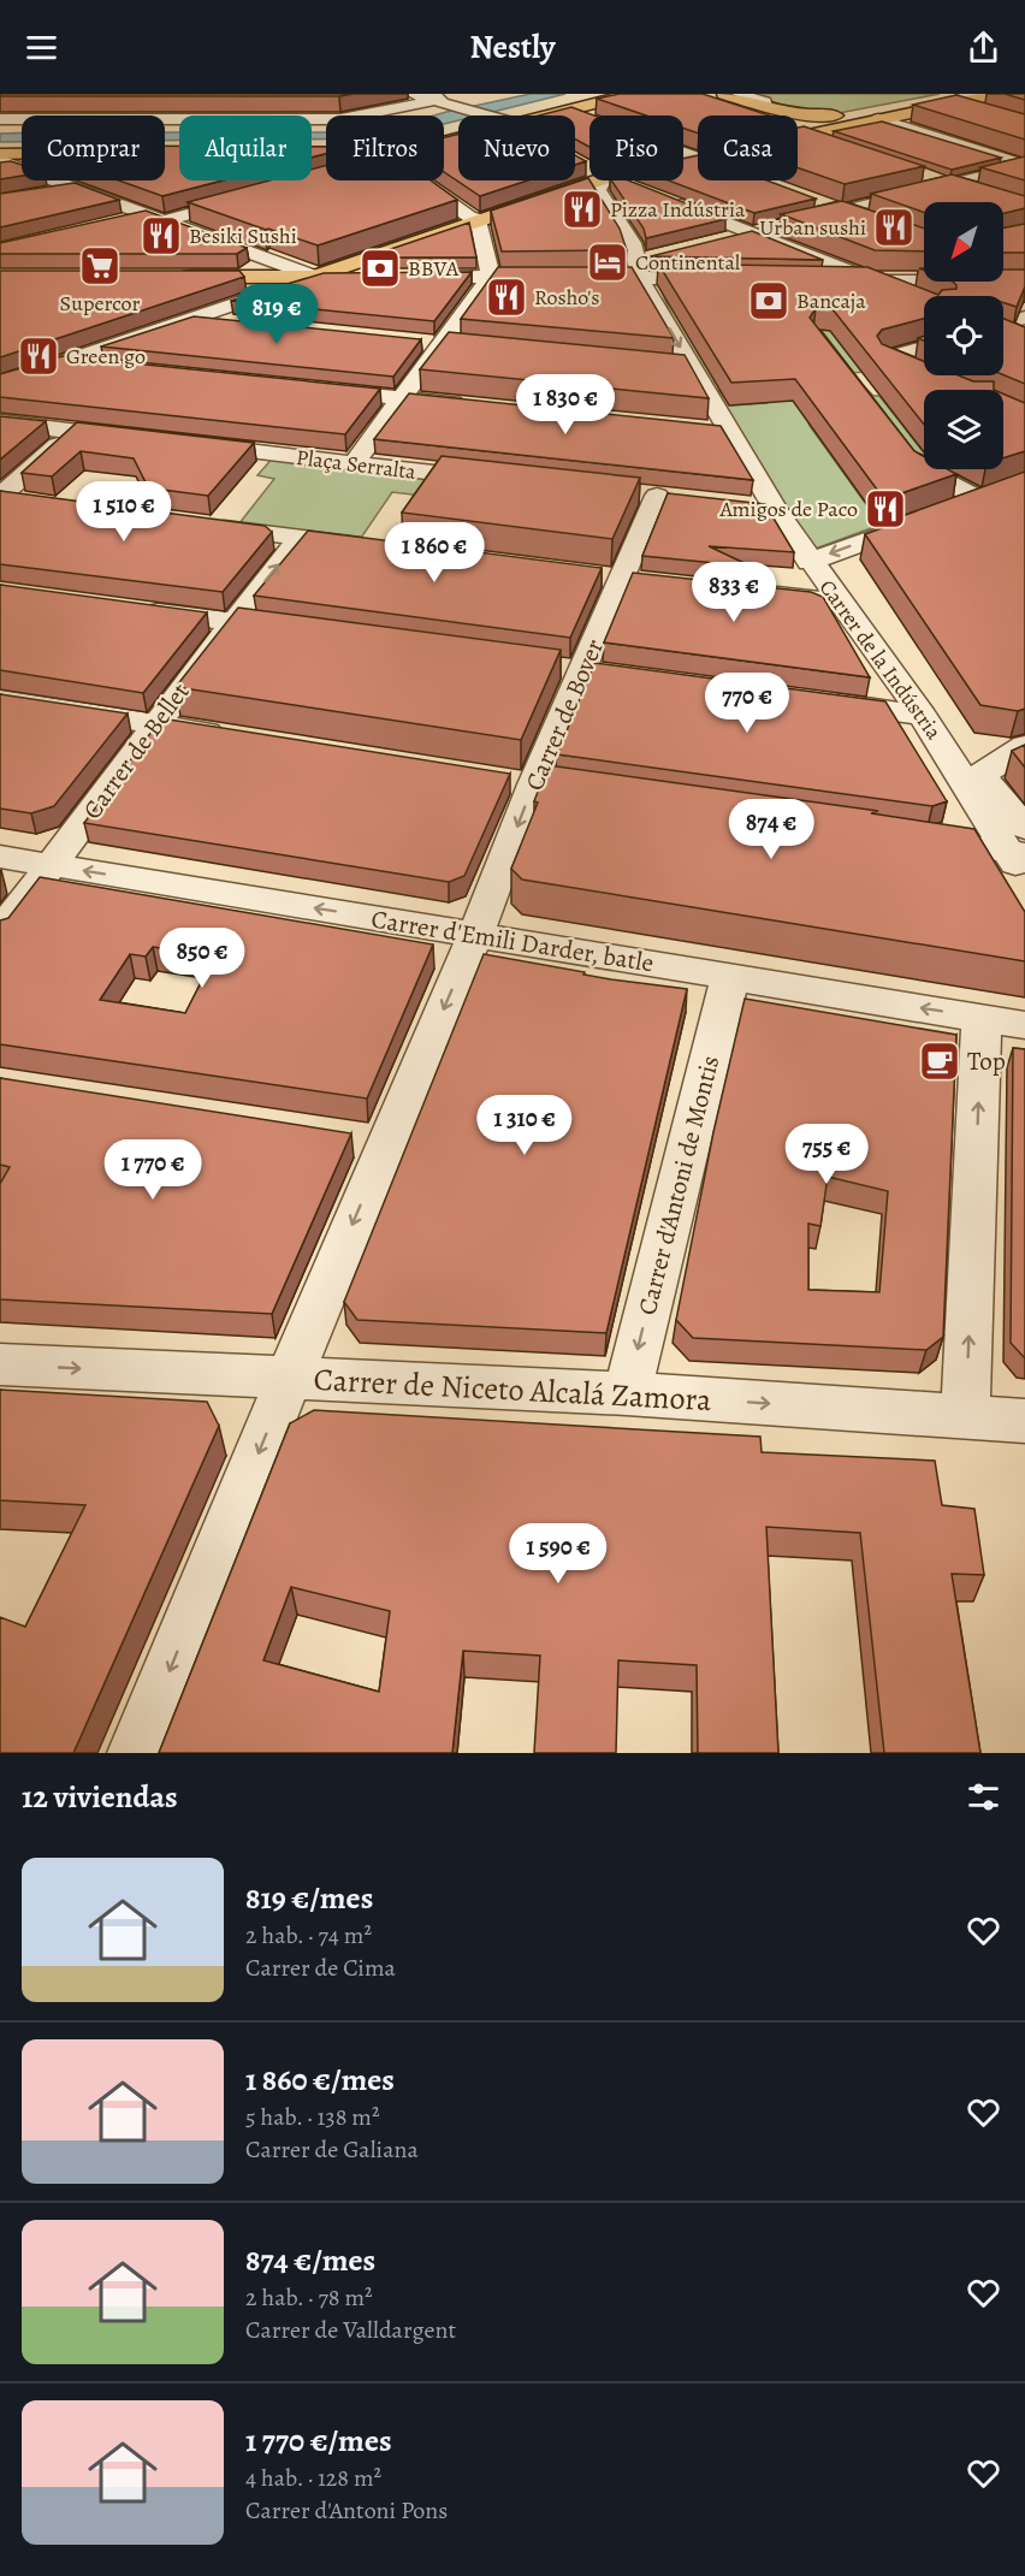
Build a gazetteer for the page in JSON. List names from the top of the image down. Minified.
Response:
{"streets":{"street":["Plaça Serralta","Carrer de la Indústria","Carrer de Bover","Carrer de Bellet","Carrer d'Emili Darder, batle","Carrer d'Antoni de Montis","Carrer de Niceto Alcalá Zamora"]},"crossings":[["Carrer de Bover","Carrer d'Emili Darder, batle"],["Carrer de Bover","Carrer de Niceto Alcalá Zamora"],["Carrer de Bellet","Carrer d'Emili Darder, batle"],["Carrer d'Emili Darder, batle","Carrer d'Antoni de Montis"],["Carrer d'Antoni de Montis","Carrer de Niceto Alcalá Zamora"]],"one_way":["Carrer de Bover","Carrer de Niceto Alcalá Zamora"],"places":{"restaurant":["Pizza Indústria","Urban sushi","Besiki Sushi","Rosho's","Green go","Amigos de Paco"],"hotel":["Continental"],"supermarket":["Supercor"],"bank":["BBVA","Bancaja"],"cafe":["Top"]},"north":"bottom left","page":{"header":"Nestly","chip":["Comprar","Alquilar","Filtros","Nuevo","Piso","Casa"],"price":["819 €","1 830 €","1 510 €","1 860 €","833 €","770 €","874 €","850 €","1 310 €","755 €","1 770 €","1 590 €"],"heading":"12 viviendas","list":[{"name":"819 €/mes","note":"2 hab. · 74 m² · Carrer de Cima"},{"name":"1 860 €/mes","note":"5 hab. · 138 m² · Carrer de Galiana"},{"name":"874 €/mes","note":"2 hab. · 78 m² · Carrer de Valldargent"},{"name":"1 770 €/mes","note":"4 hab. · 128 m² · Carrer d'Antoni Pons"}]}}
